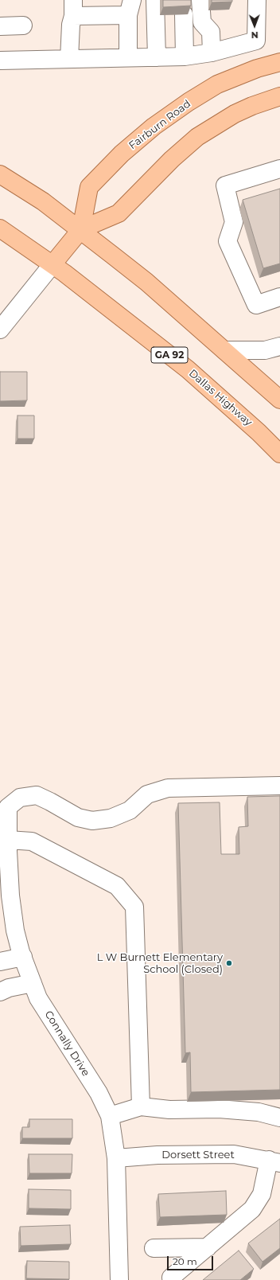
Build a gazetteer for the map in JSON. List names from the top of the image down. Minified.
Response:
{"streets":{"main road":["Fairburn Road","GA 92","Dallas Highway"],"street":["Connally Drive","Dorsett Street"]},"crossings":[["Fairburn Road","GA 92"],["Fairburn Road","Dallas Highway"],["GA 92","Dallas Highway"],["Connally Drive","Dorsett Street"]],"places":["L W Burnett Elementary School (Closed)"],"scale_bar":"20 m","north":"bottom"}
